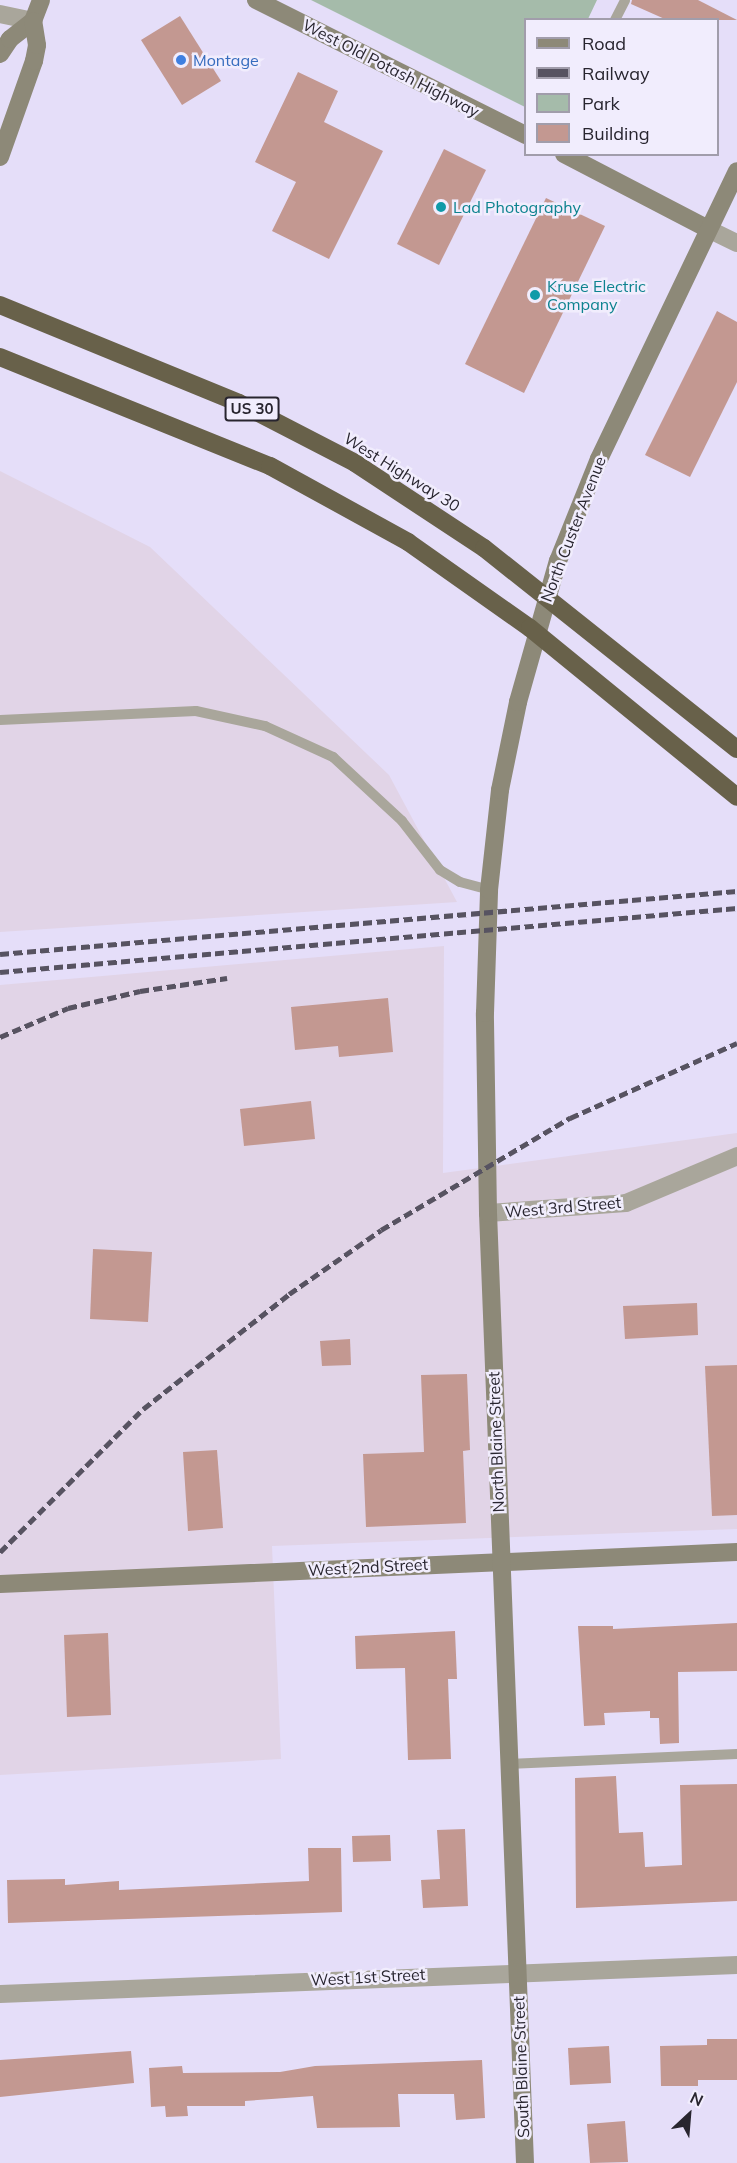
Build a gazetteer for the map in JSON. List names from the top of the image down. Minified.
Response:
{"streets":{"highway":["US 30","West Highway 30"],"street":["West Old Potash Highway","North Custer Avenue","West 3rd Street","North Blaine Street","West 2nd Street","West 1st Street","South Blaine Street"]},"crossings":[["North Custer Avenue","North Blaine Street"],["West 3rd Street","North Blaine Street"],["North Blaine Street","West 2nd Street"],["North Blaine Street","West 1st Street"],["North Blaine Street","South Blaine Street"],["West 1st Street","South Blaine Street"]],"places":["Montage","Lad Photography","Kruse Electric Company"],"legend":["Road","Railway","Park","Building"],"north":"top right"}
